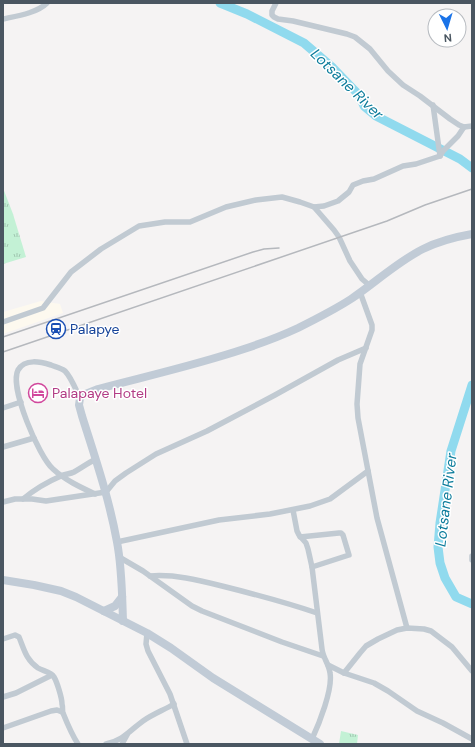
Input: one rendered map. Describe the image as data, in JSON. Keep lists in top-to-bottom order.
{
  "water": ["Lotsane River"],
  "places": {
    "station": ["Palapye"],
    "hotel": ["Palapaye Hotel"]
  },
  "north": "bottom"
}
